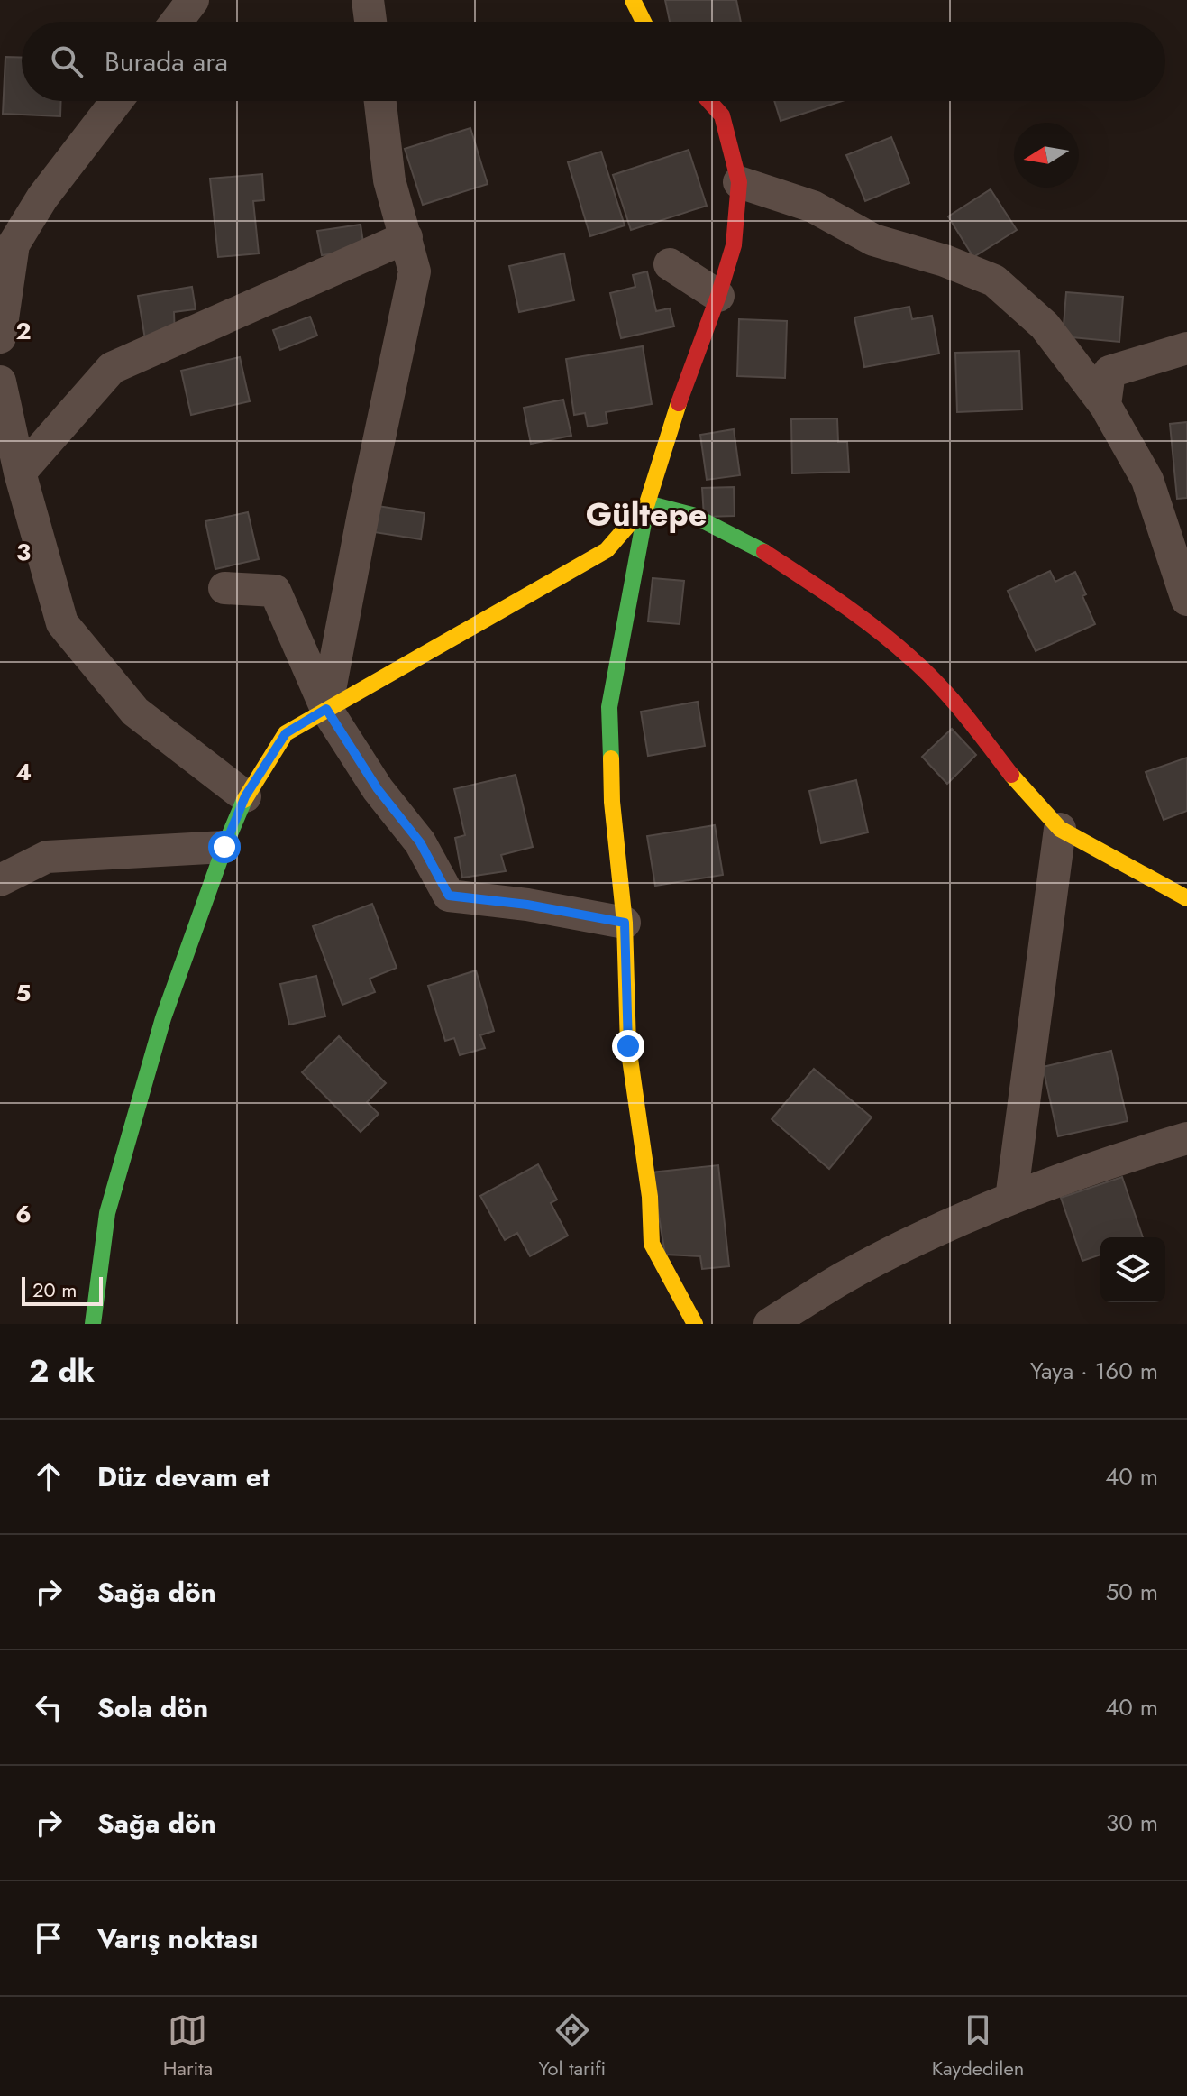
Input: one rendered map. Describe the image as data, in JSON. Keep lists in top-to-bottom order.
{
  "districts": ["Gültepe"],
  "scale_bar": "20 m",
  "north": "left",
  "page": {
    "search": "Burada ara",
    "scale": "20 m",
    "heading": ["2 dk", "Yaya · 160 m"],
    "list": [
      ["Düz devam et", "40 m"],
      ["Sağa dön", "50 m"],
      ["Sola dön", "40 m"],
      ["Sağa dön", "30 m"],
      "Varış noktası"
    ],
    "nav": ["Harita", "Yol tarifi", "Kaydedilen"]
  },
  "grid": {
    "rows": [
      "2",
      "3",
      "4",
      "5",
      "6"
    ]
  }
}
